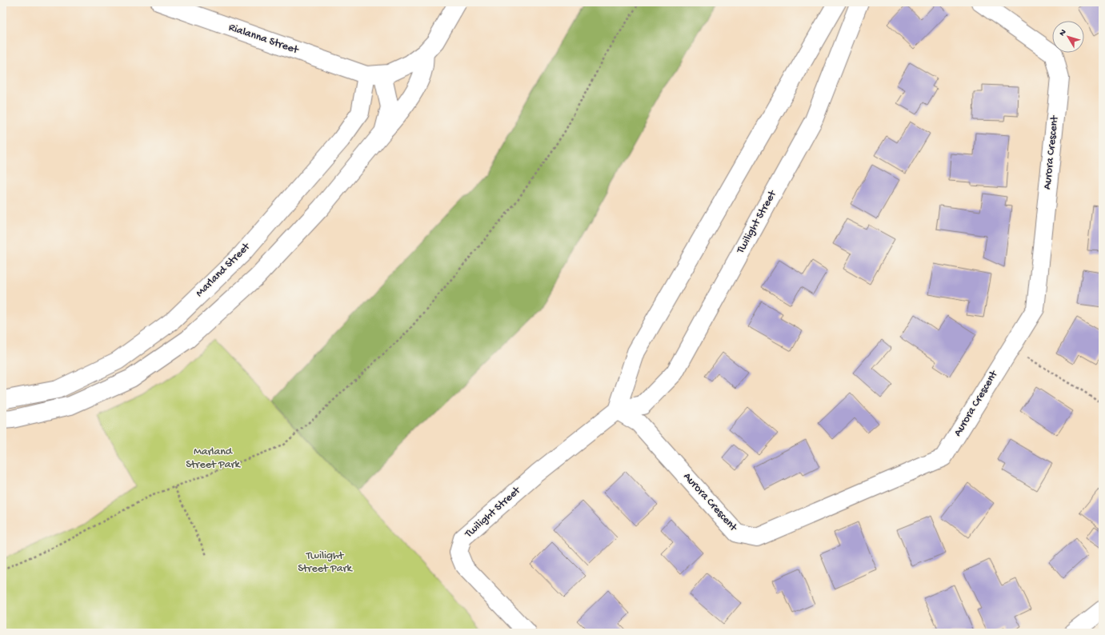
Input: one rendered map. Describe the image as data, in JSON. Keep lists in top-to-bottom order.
{
  "streets": {
    "street": [
      "Rialanna Street",
      "Aurora Crescent",
      "Twilight Street",
      "Marland Street"
    ]
  },
  "crossings": [
    ["Rialanna Street", "Marland Street"],
    ["Aurora Crescent", "Twilight Street"]
  ],
  "parks": ["Marland Street Park", "Twilight Street Park"],
  "north": "top left"
}
